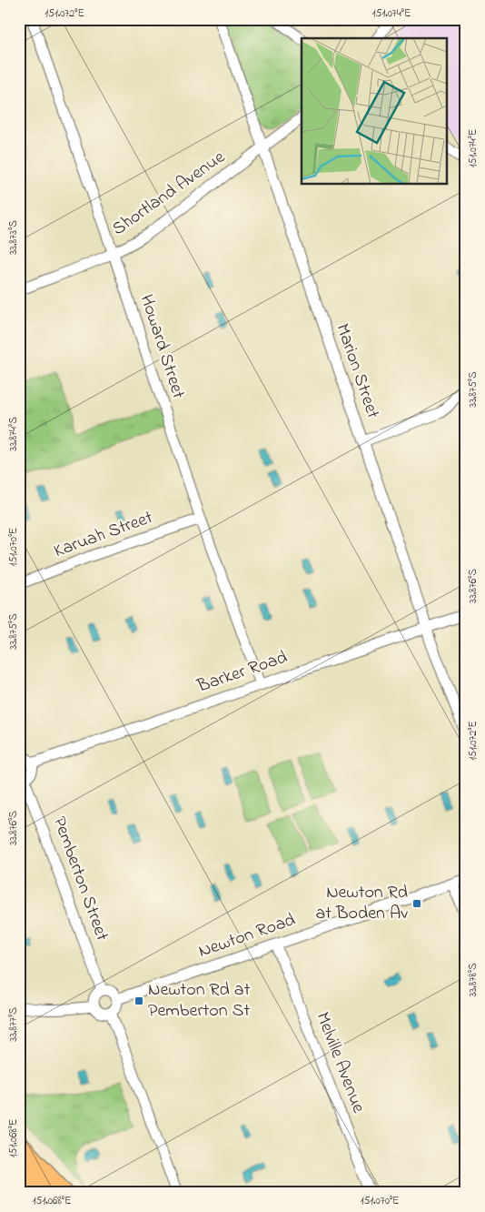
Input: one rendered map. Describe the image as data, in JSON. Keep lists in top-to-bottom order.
{
  "streets": {
    "street": [
      "Shortland Avenue",
      "Howard Street",
      "Marion Street",
      "Karuah Street",
      "Barker Road",
      "Pemberton Street",
      "Newton Road",
      "Melville Avenue"
    ]
  },
  "crossings": [
    ["Shortland Avenue", "Howard Street"],
    ["Shortland Avenue", "Marion Street"],
    ["Howard Street", "Karuah Street"],
    ["Howard Street", "Barker Road"],
    ["Marion Street", "Barker Road"],
    ["Pemberton Street", "Newton Road"],
    ["Newton Road", "Melville Avenue"]
  ],
  "places": {
    "transit": ["Newton Rd at Boden Av", "Newton Rd at Pemberton St"]
  },
  "coordinates": [
    "151.072°E",
    "151.074°E",
    "33.873°S",
    "33.875°S",
    "33.874°S",
    "151.070°E",
    "33.876°S",
    "33.878°S",
    "33.877°S",
    "151.068°E"
  ]
}
